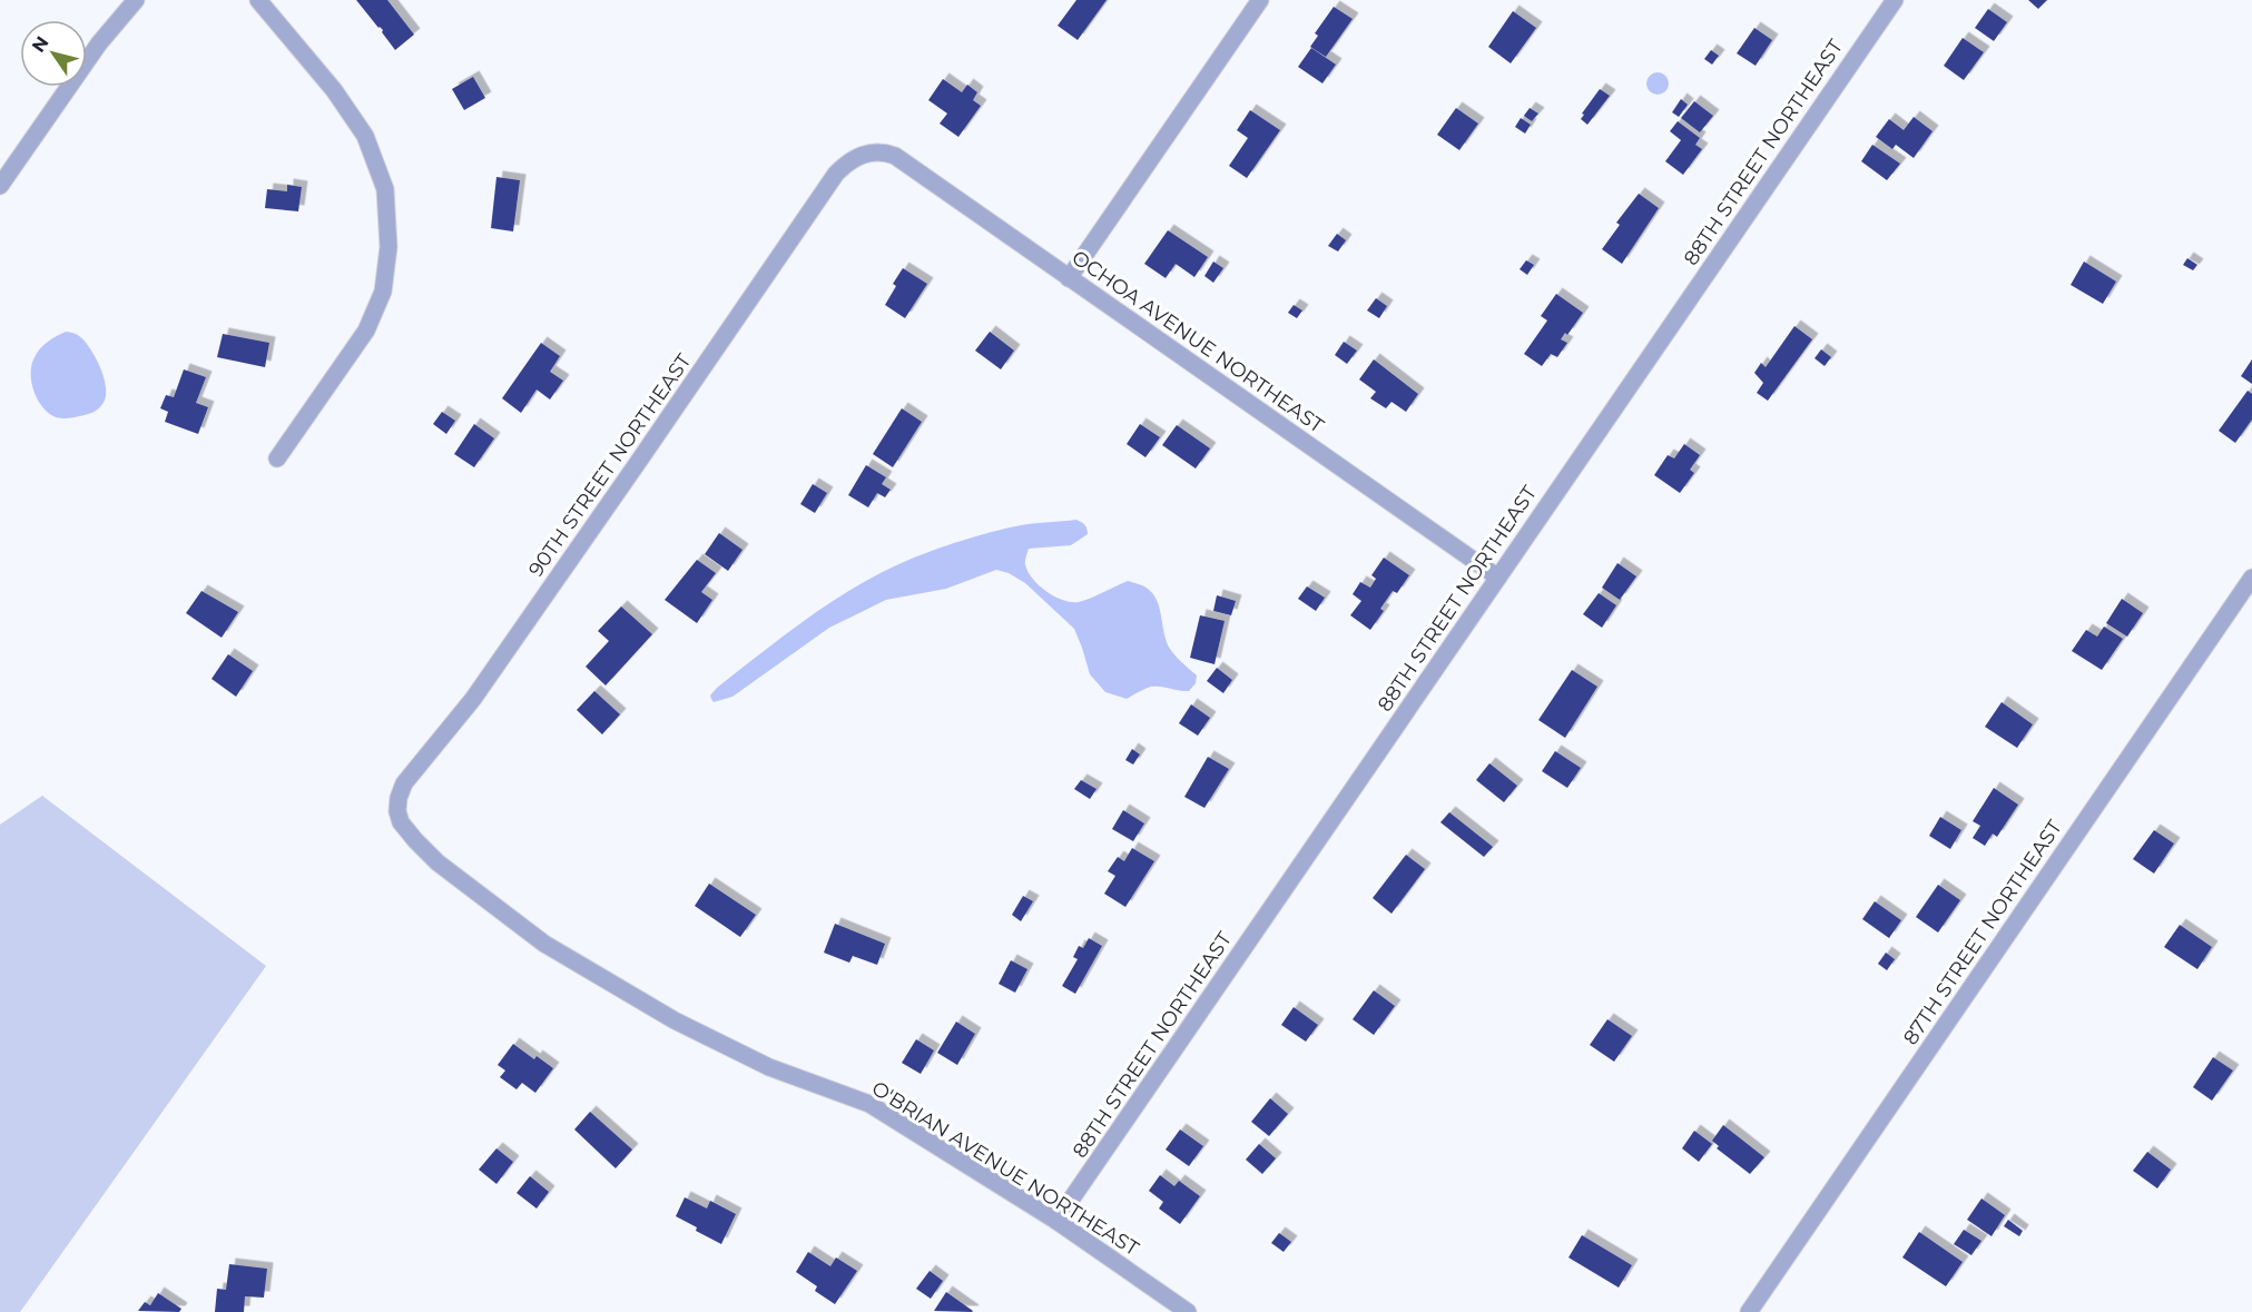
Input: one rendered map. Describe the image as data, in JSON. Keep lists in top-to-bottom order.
{
  "streets": {
    "street": [
      "88TH STREET NORTHEAST",
      "OCHOA AVENUE NORTHEAST",
      "90TH STREET NORTHEAST",
      "87TH STREET NORTHEAST",
      "O'BRIAN AVENUE NORTHEAST"
    ]
  },
  "crossings": [
    ["88TH STREET NORTHEAST", "OCHOA AVENUE NORTHEAST"],
    ["88TH STREET NORTHEAST", "O'BRIAN AVENUE NORTHEAST"],
    ["OCHOA AVENUE NORTHEAST", "90TH STREET NORTHEAST"],
    ["90TH STREET NORTHEAST", "O'BRIAN AVENUE NORTHEAST"]
  ],
  "north": "top left"
}
